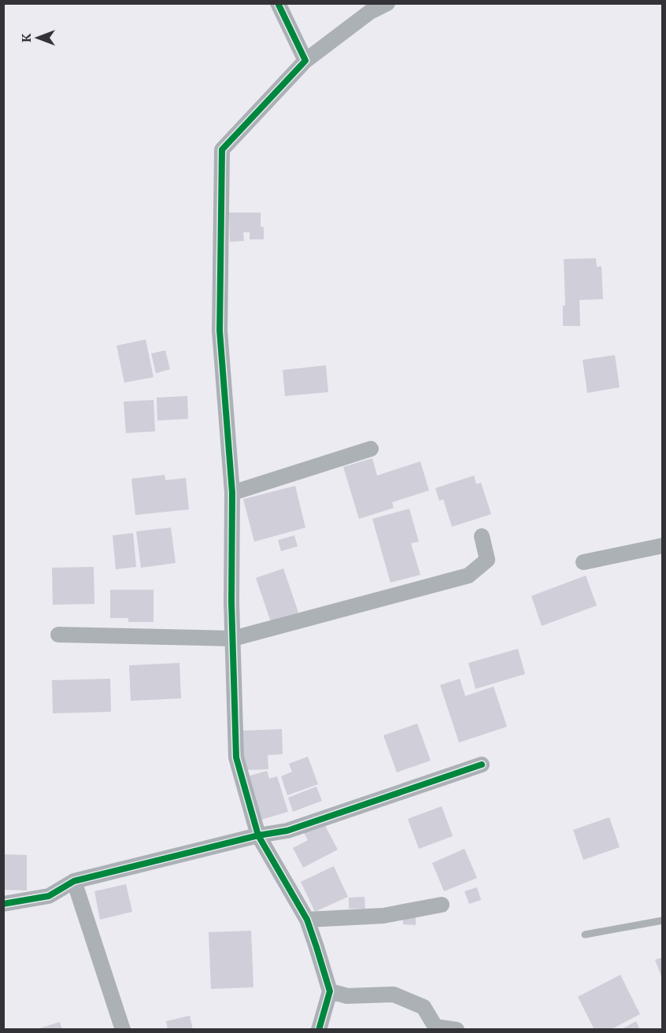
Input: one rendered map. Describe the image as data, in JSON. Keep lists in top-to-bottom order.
{
  "north": "left"
}
